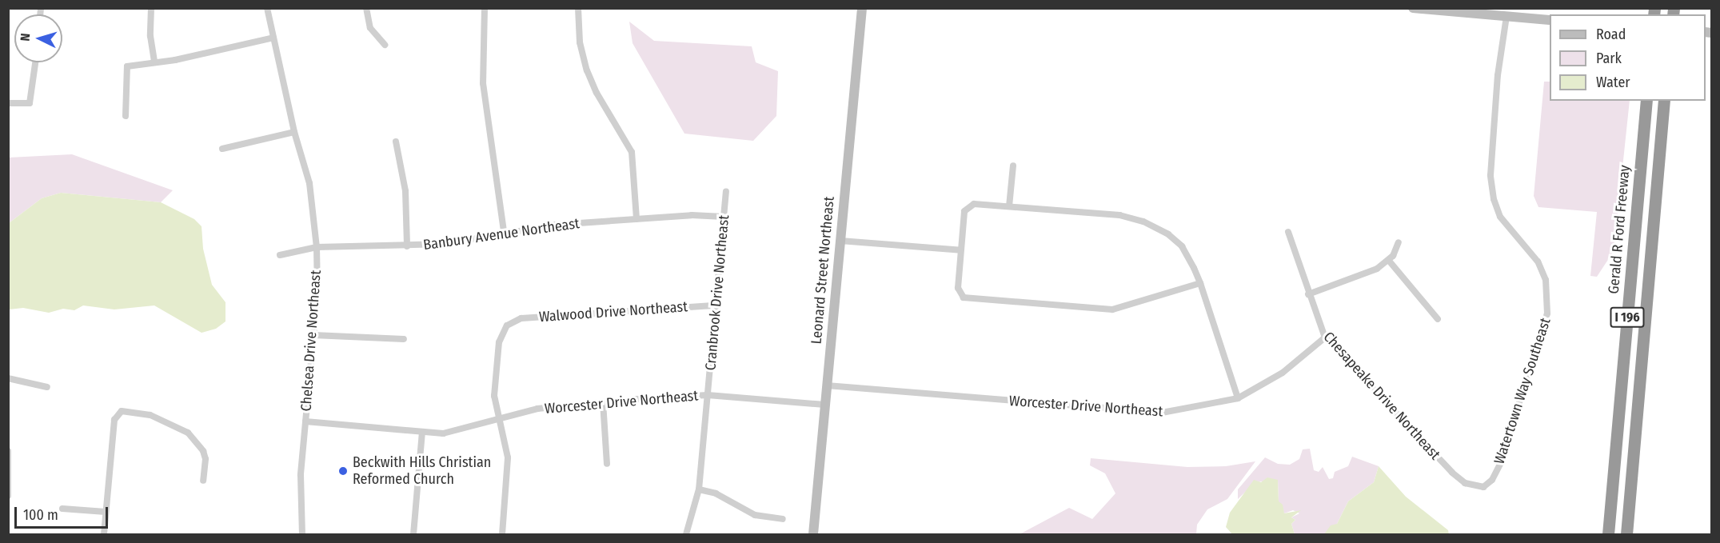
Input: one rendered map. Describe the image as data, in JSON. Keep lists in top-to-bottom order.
{
  "streets": {
    "highway": ["Gerald R Ford Freeway", "I 196"],
    "main road": ["Leonard Street Northeast"],
    "street": [
      "Banbury Avenue Northeast",
      "Cranbrook Drive Northeast",
      "Walwood Drive Northeast",
      "Chelsea Drive Northeast",
      "Watertown Way Southeast",
      "Chesapeake Drive Northeast",
      "Worcester Drive Northeast"
    ]
  },
  "crossings": [
    ["Banbury Avenue Northeast", "Cranbrook Drive Northeast"],
    ["Banbury Avenue Northeast", "Chelsea Drive Northeast"],
    ["Leonard Street Northeast", "Worcester Drive Northeast"],
    ["Cranbrook Drive Northeast", "Walwood Drive Northeast"],
    ["Cranbrook Drive Northeast", "Worcester Drive Northeast"],
    ["Walwood Drive Northeast", "Worcester Drive Northeast"],
    ["Chelsea Drive Northeast", "Worcester Drive Northeast"],
    ["Watertown Way Southeast", "Chesapeake Drive Northeast"],
    ["Chesapeake Drive Northeast", "Worcester Drive Northeast"]
  ],
  "places": ["Beckwith Hills Christian Reformed Church"],
  "legend": ["Road", "Park", "Water"],
  "scale_bar": "100 m",
  "north": "left"
}
